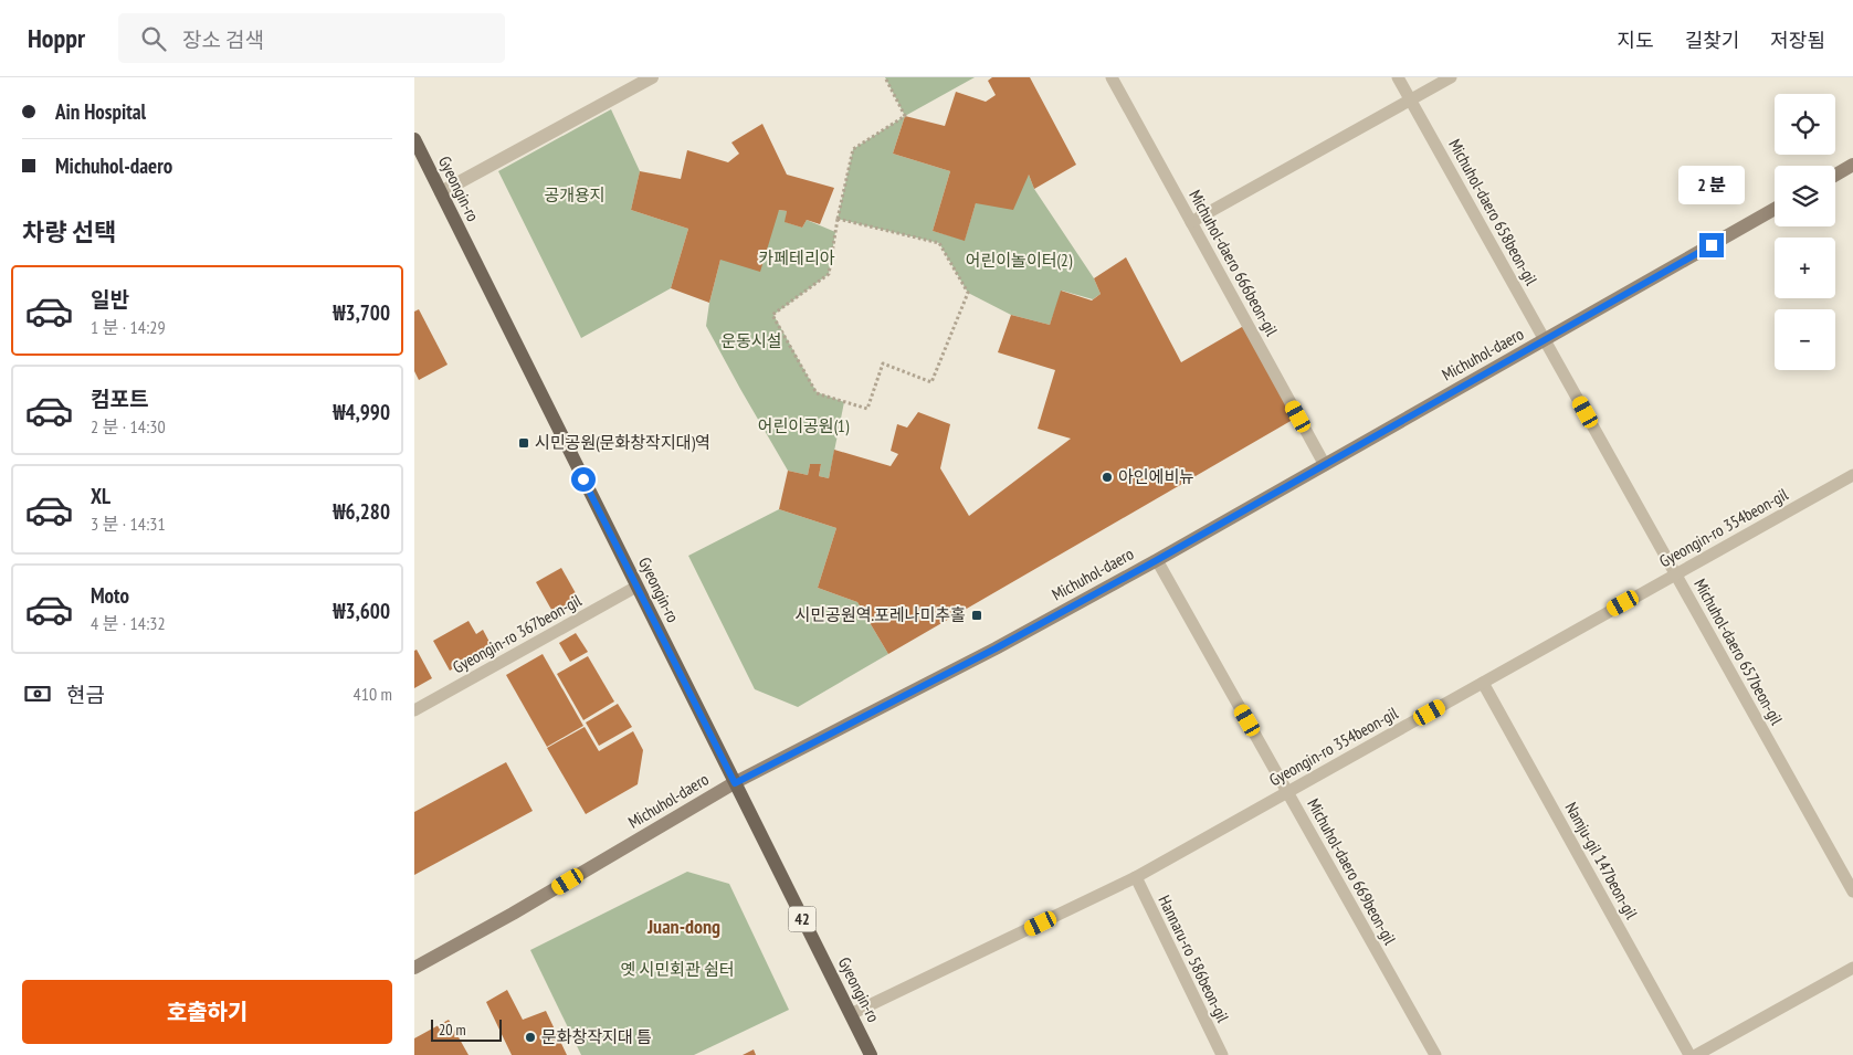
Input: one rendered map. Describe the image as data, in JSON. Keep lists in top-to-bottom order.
{
  "streets": {
    "main road": ["Gyeongin-ro", "Michuhol-daero", "42"],
    "lane": [
      "Michuhol-daero 658beon-gil",
      "Michuhol-daero 666beon-gil",
      "Gyeongin-ro 354beon-gil",
      "Gyeongin-ro 367beon-gil",
      "Michuhol-daero 657beon-gil",
      "Namju-gil 147beon-gil",
      "Michuhol-daero 669beon-gil",
      "Hannaru-ro 586beon-gil"
    ]
  },
  "crossings": [
    ["Gyeongin-ro", "Michuhol-daero"],
    ["Gyeongin-ro", "Gyeongin-ro 354beon-gil"],
    ["Gyeongin-ro", "Gyeongin-ro 367beon-gil"],
    ["Michuhol-daero 658beon-gil", "Michuhol-daero"],
    ["Michuhol-daero 658beon-gil", "Michuhol-daero 657beon-gil"],
    ["Michuhol-daero 666beon-gil", "Michuhol-daero"],
    ["Michuhol-daero", "Michuhol-daero 657beon-gil"],
    ["Michuhol-daero", "Michuhol-daero 669beon-gil"],
    ["Gyeongin-ro 354beon-gil", "Michuhol-daero 657beon-gil"],
    ["Gyeongin-ro 354beon-gil", "Namju-gil 147beon-gil"],
    ["Gyeongin-ro 354beon-gil", "Michuhol-daero 669beon-gil"],
    ["Gyeongin-ro 354beon-gil", "Hannaru-ro 586beon-gil"]
  ],
  "districts": ["Juan-dong"],
  "parks": [
    "공개용지",
    "카페테리아",
    "어린이놀이터(2)",
    "운동시설",
    "어린이공원(1)",
    "옛 시민회관 쉼터"
  ],
  "places": {
    "transit": ["시민공원(문화창작지대)역", "시민공원역.포레나미추홀"],
    "other": ["아인에비뉴", "문화창작지대 틈"]
  },
  "scale_bar": "20 m",
  "page": {
    "header": "Hoppr",
    "search": "장소 검색",
    "nav": ["지도", "길찾기", "저장됨"],
    "banner": ["Ain Hospital", "Michuhol-daero"],
    "map_buttons": ["+", "−"],
    "bubble": "2 분",
    "heading": "차량 선택",
    "list": [
      {
        "name": "일반",
        "note": "1 분 · 14:29",
        "value": "₩3,700"
      },
      {
        "name": "컴포트",
        "note": "2 분 · 14:30",
        "value": "₩4,990"
      },
      {
        "name": "XL",
        "note": "3 분 · 14:31",
        "value": "₩6,280"
      },
      {
        "name": "Moto",
        "note": "4 분 · 14:32",
        "value": "₩3,600"
      }
    ],
    "pay": ["현금", "410 m"],
    "buttons": "호출하기",
    "scale": "20 m"
  }
}
